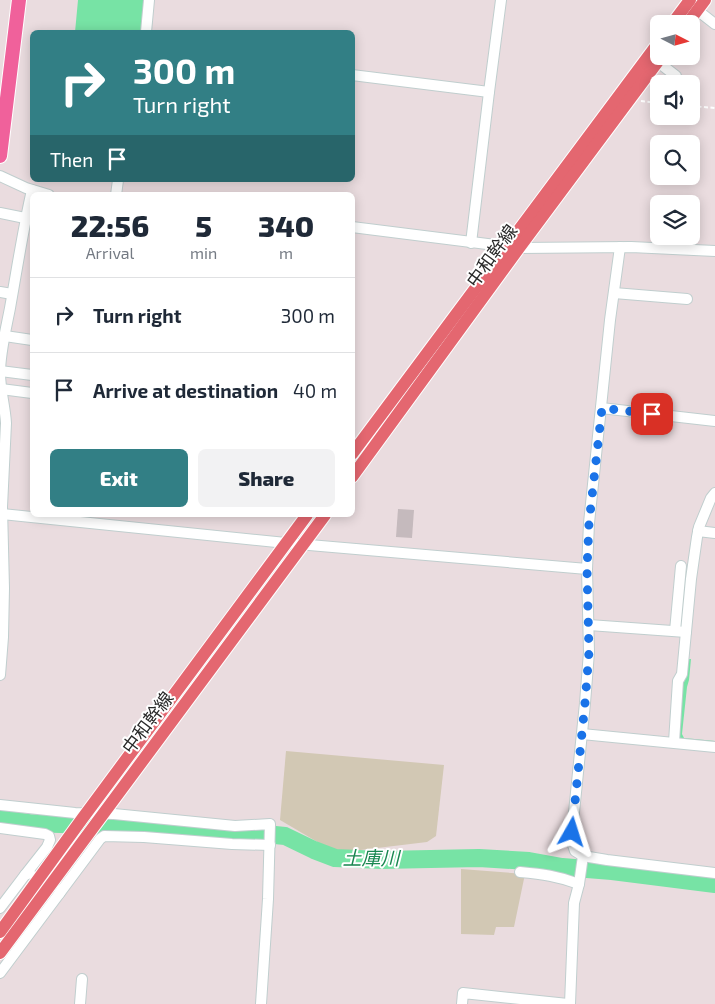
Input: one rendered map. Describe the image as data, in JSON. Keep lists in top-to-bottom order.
{
  "streets": {
    "main road": ["中和幹線"]
  },
  "water": ["土庫川"],
  "north": "right",
  "page": {
    "turn": ["300 m", "Turn right"],
    "then": "Then",
    "eta": [
      "22:56",
      "Arrival",
      "5",
      "min",
      "340",
      "m"
    ],
    "list": [
      {
        "name": "Turn right",
        "value": "300 m"
      },
      {
        "name": "Arrive at destination",
        "value": "40 m"
      }
    ],
    "buttons": ["Exit", "Share"]
  }
}
